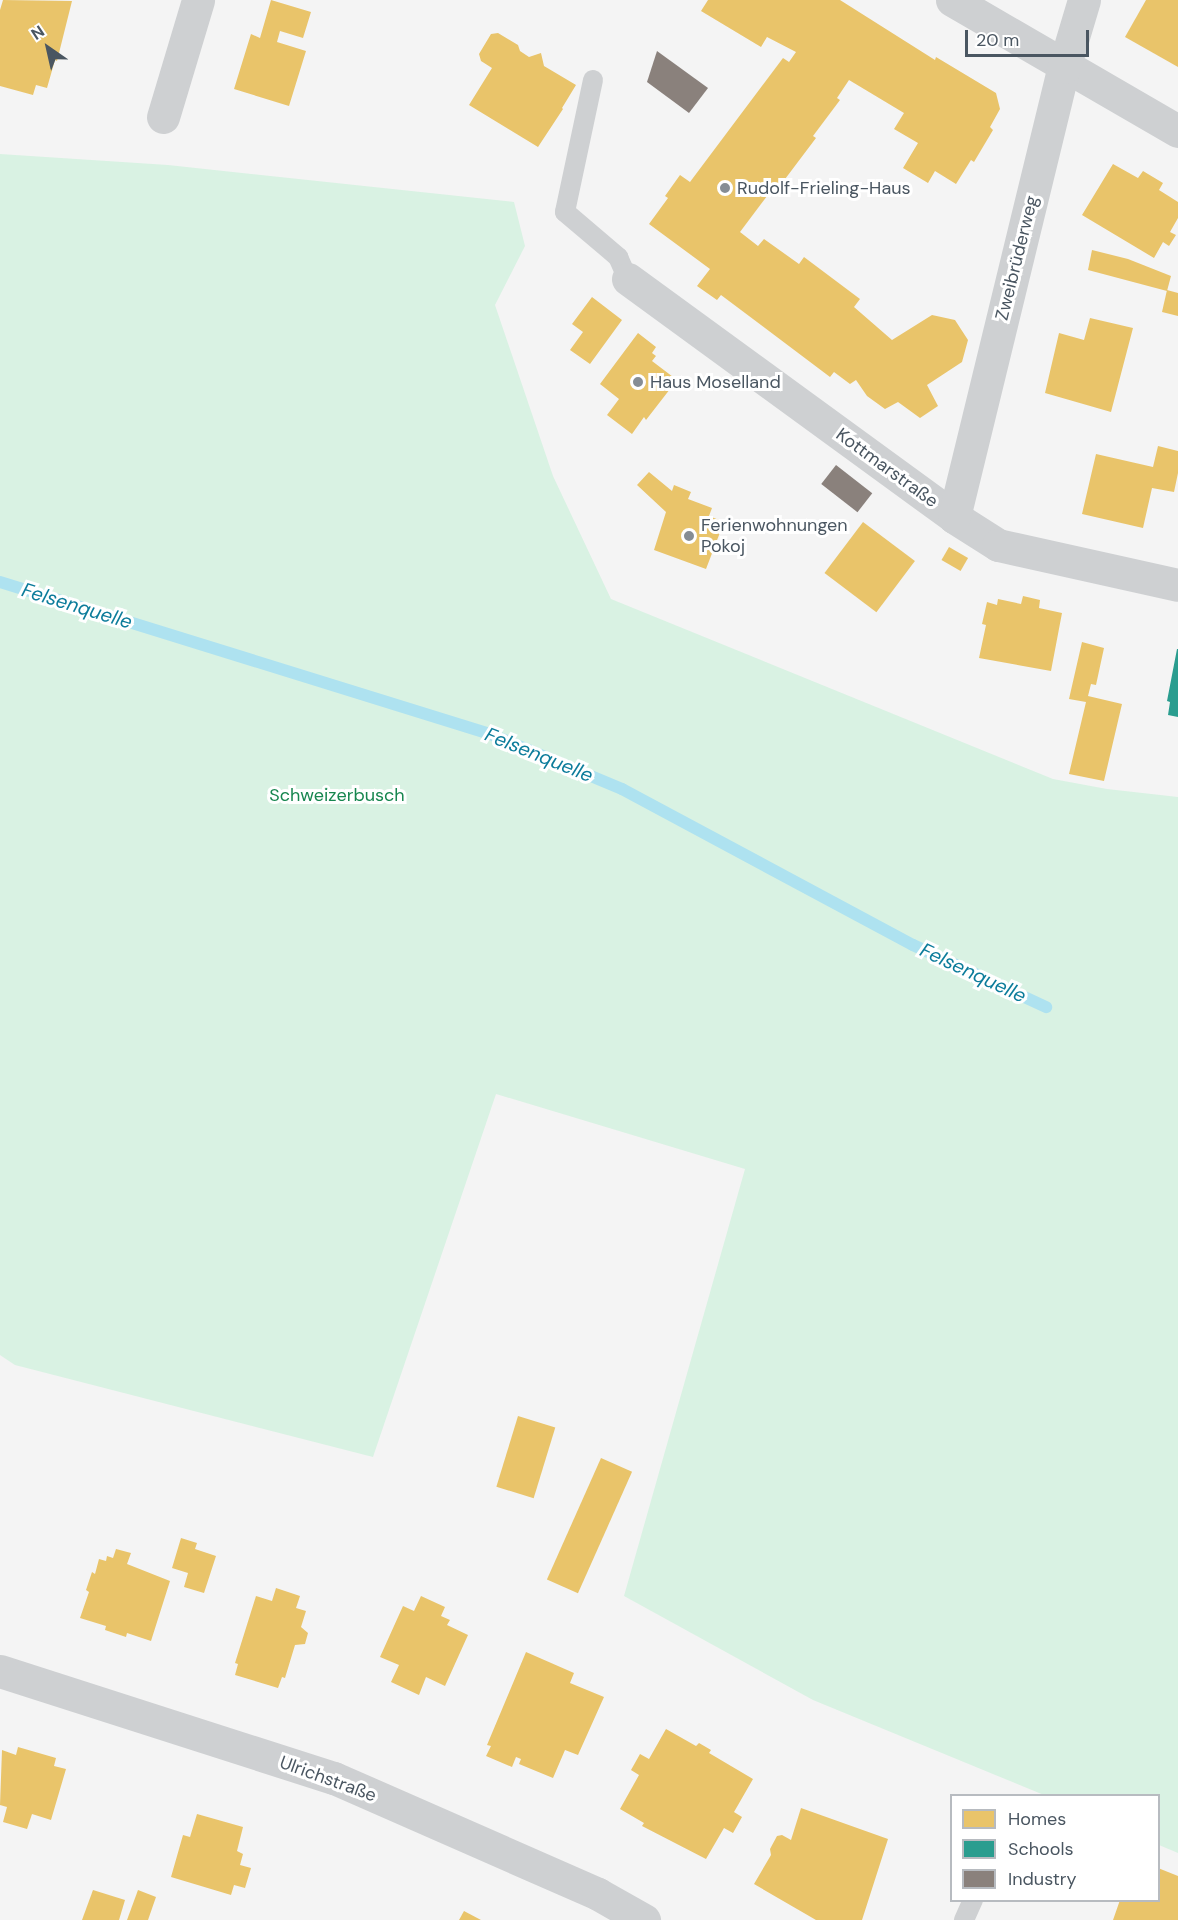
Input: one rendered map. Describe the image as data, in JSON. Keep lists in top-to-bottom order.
{
  "streets": {
    "street": ["Zweibrüderweg", "Kottmarstraße", "Ulrichstraße"]
  },
  "crossings": [
    ["Zweibrüderweg", "Kottmarstraße"]
  ],
  "water": ["Felsenquelle"],
  "parks": ["Schweizerbusch"],
  "places": ["Rudolf-Frieling-Haus", "Haus Moselland", "Ferienwohnungen Pokoj"],
  "legend": ["Homes", "Schools", "Industry"],
  "scale_bar": "20 m",
  "north": "top left"
}
